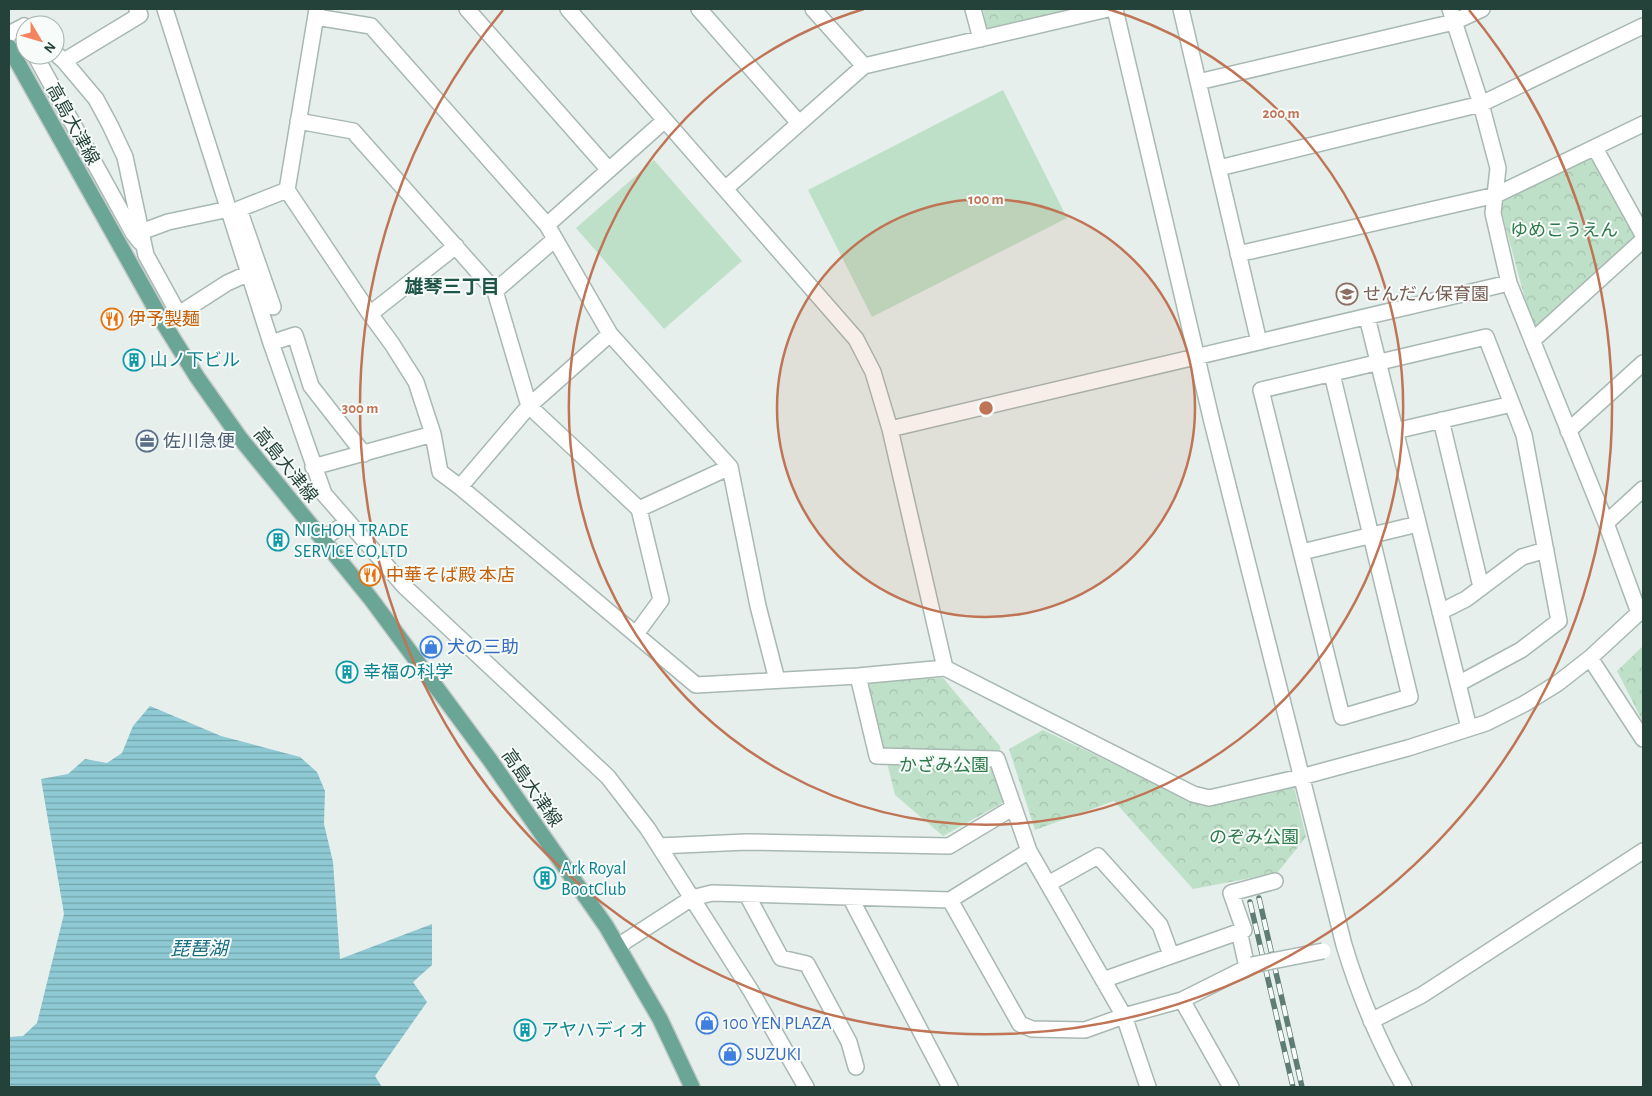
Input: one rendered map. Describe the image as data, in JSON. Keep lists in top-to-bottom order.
{
  "streets": {
    "main road": ["高島大津線"]
  },
  "districts": ["雄琴三丁目"],
  "water": ["琵琶湖"],
  "parks": ["ゆめこうえん", "かざみ公園", "のぞみ公園"],
  "places": {
    "school or university": ["せんだん保育園"],
    "restaurant": ["伊予製麺", "中華そば殿 本店"],
    "building": [
      "山ノ下ビル",
      "NICHOH TRADE SERVICE CO,LTD",
      "幸福の科学",
      "Ark Royal BootClub",
      "アヤハディオ"
    ],
    "office": ["佐川急便"],
    "shop": ["犬の三助", "100 YEN PLAZA", "SUZUKI"]
  },
  "north": "bottom right",
  "rings": ["200 m", "100 m", "300 m"]
}
